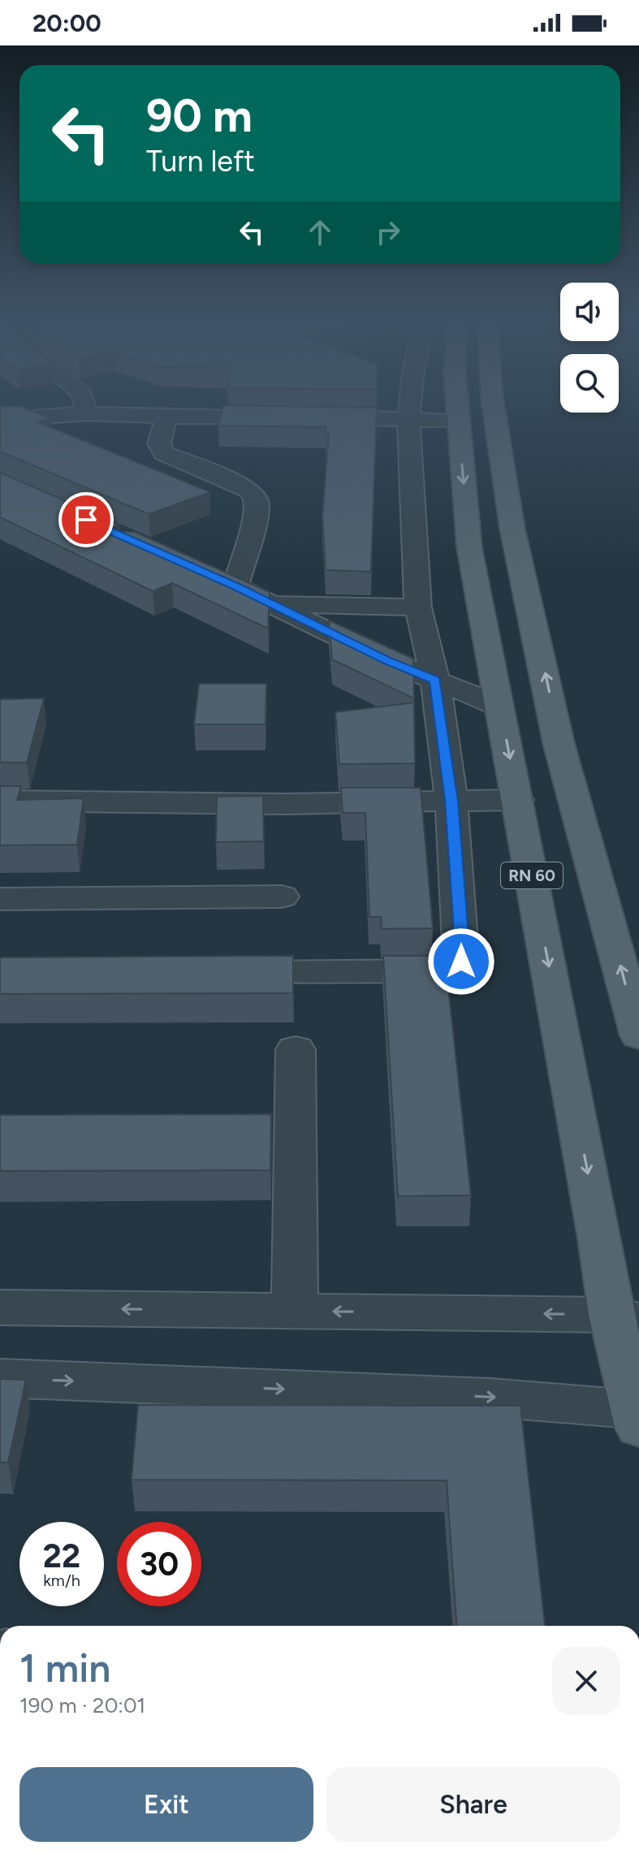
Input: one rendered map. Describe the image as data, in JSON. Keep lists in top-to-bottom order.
{
  "streets": {
    "main road": ["RN 60"]
  },
  "page": {
    "status": "20:00",
    "turn": ["90 m", "Turn left"],
    "speed": "22 km/h",
    "limit": "30",
    "heading": ["1 min", "190 m · 20:01"],
    "buttons": ["Exit", "Share"]
  }
}
